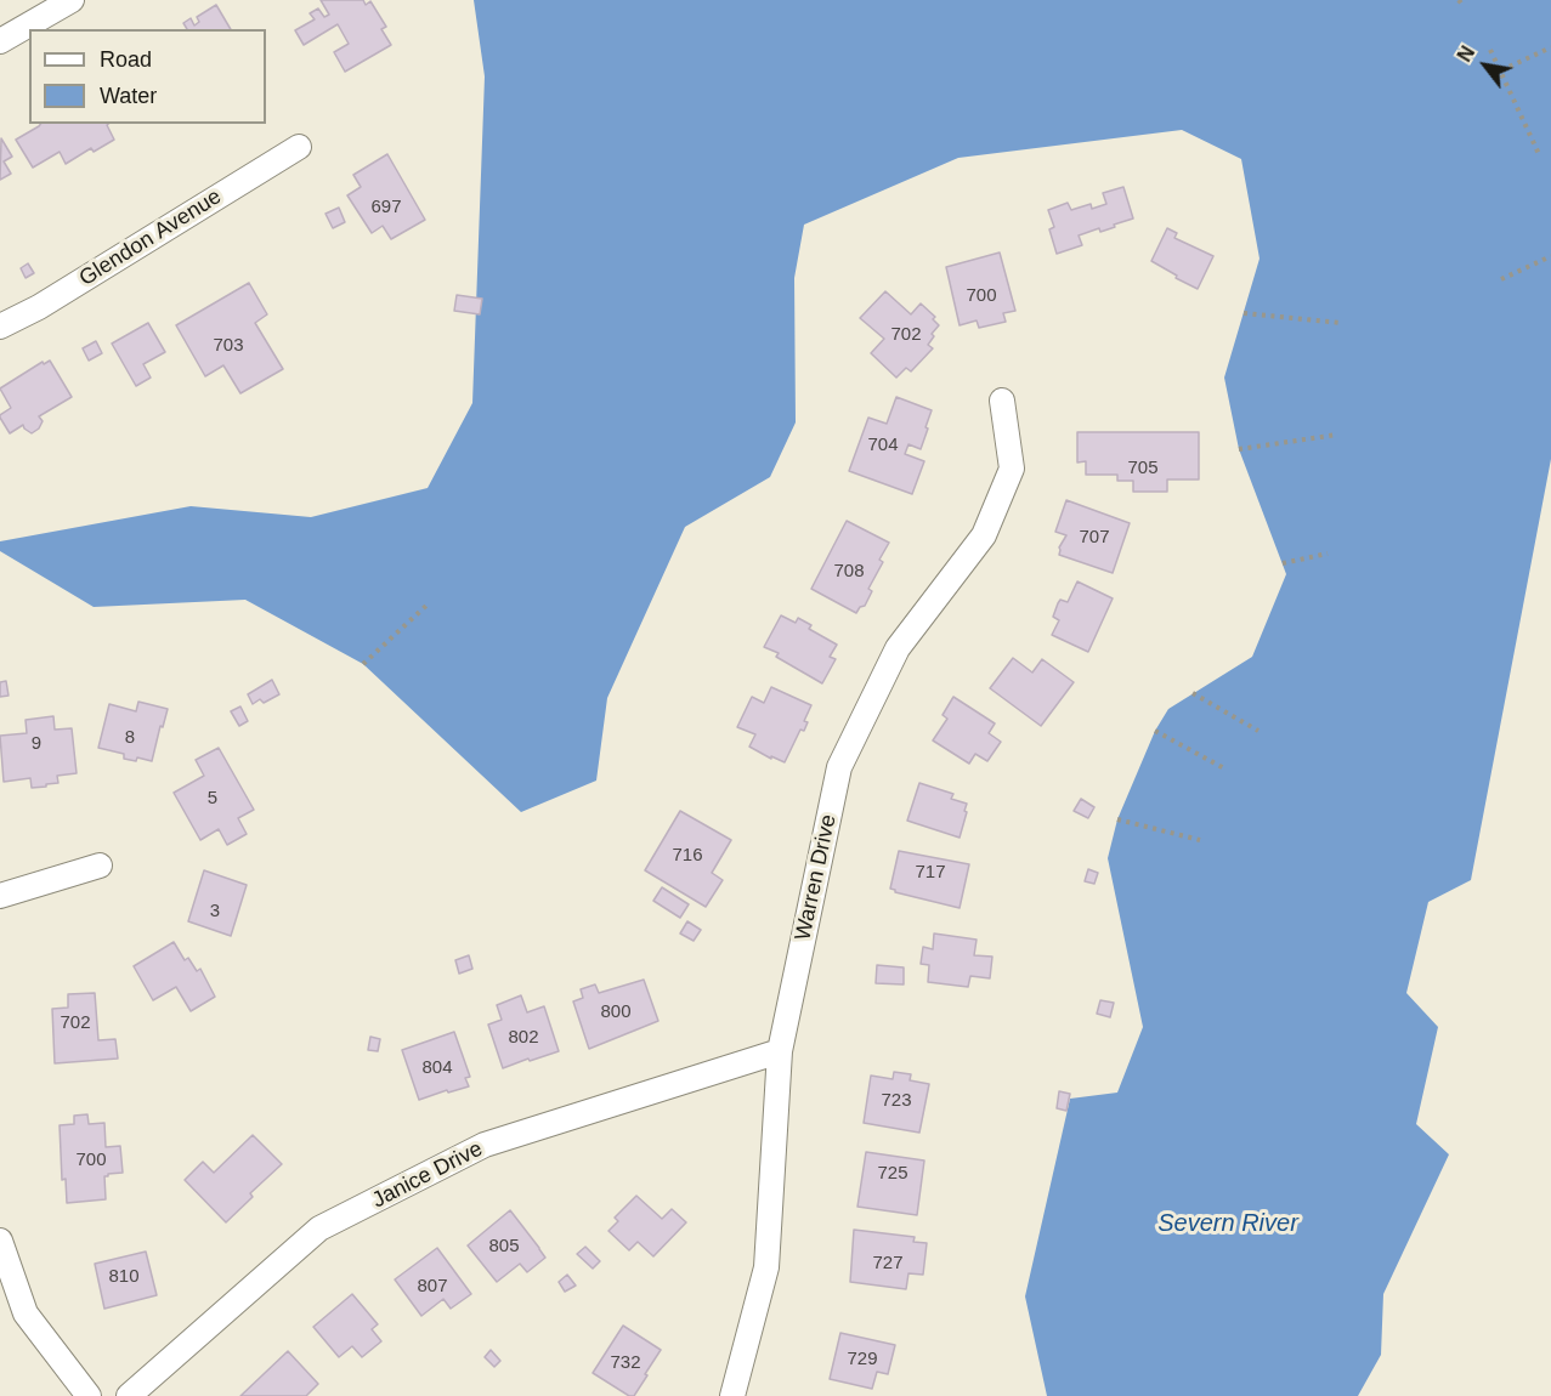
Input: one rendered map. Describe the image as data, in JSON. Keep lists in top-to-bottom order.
{
  "streets": {
    "street": ["Glendon Avenue", "Warren Drive", "Janice Drive"]
  },
  "crossings": [
    ["Warren Drive", "Janice Drive"]
  ],
  "water": ["Severn River"],
  "house_numbers": [
    "697",
    "700",
    "702",
    "703",
    "704",
    "705",
    "707",
    "708",
    "8",
    "9",
    "5",
    "716",
    "717",
    "3",
    "800",
    "702",
    "802",
    "804",
    "723",
    "700",
    "725",
    "805",
    "727",
    "810",
    "807",
    "729",
    "732"
  ],
  "legend": ["Road", "Water"],
  "north": "top left"
}
